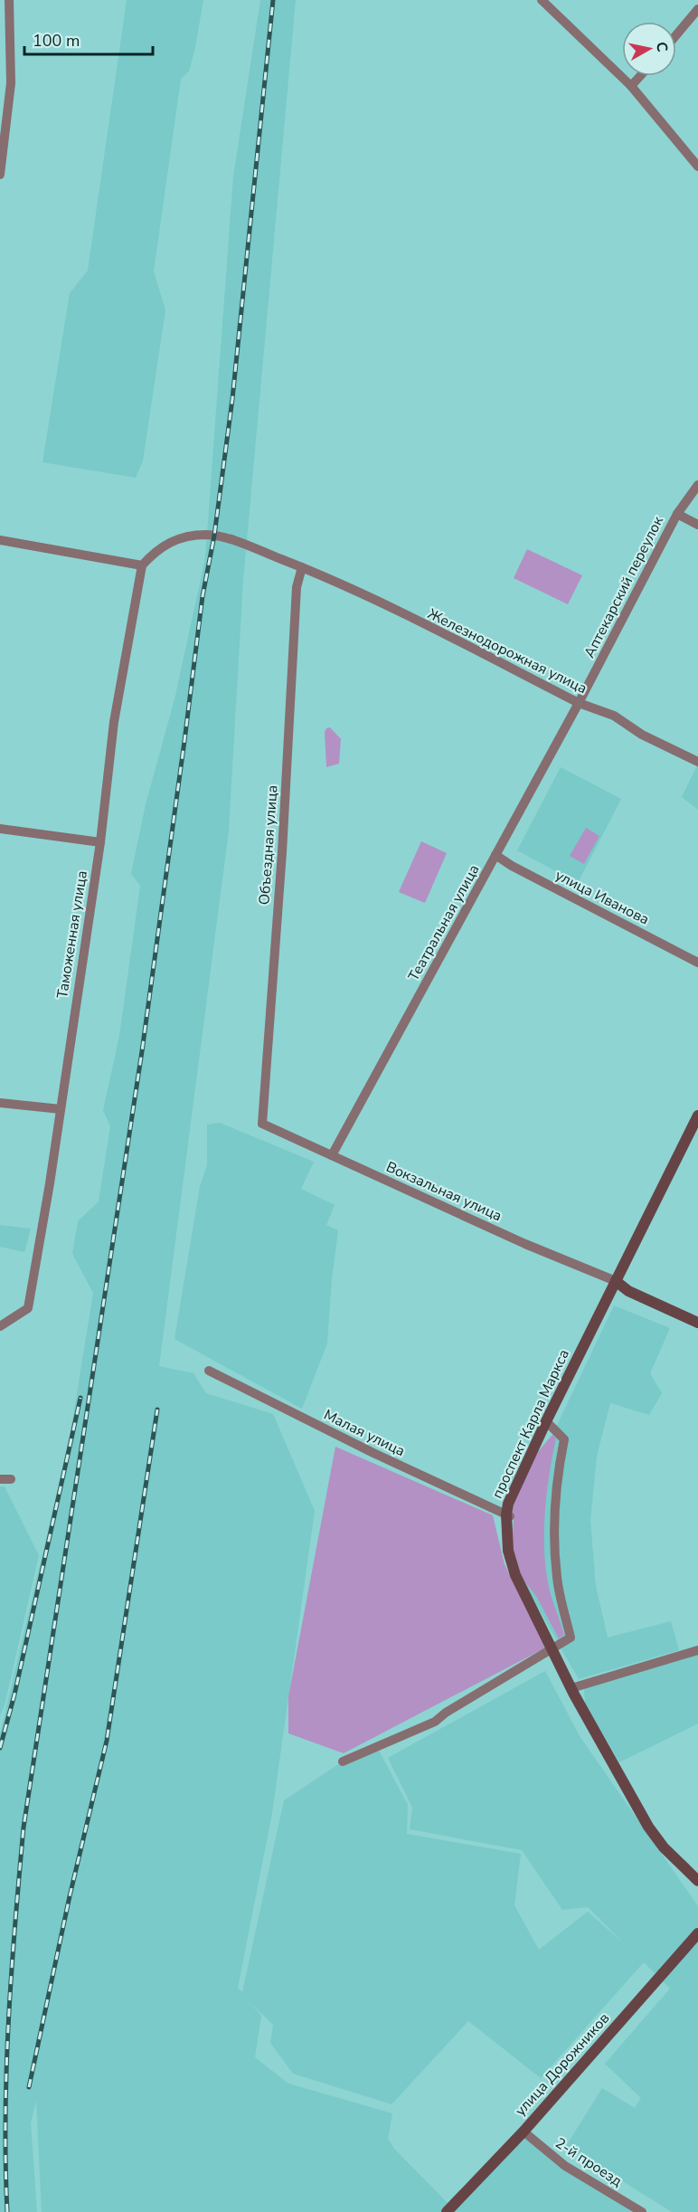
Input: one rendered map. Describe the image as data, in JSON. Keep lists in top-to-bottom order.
{
  "streets": {
    "main road": ["проспект Карла Маркса", "улица Дорожников"],
    "street": [
      "Аптекарский переулок",
      "Железнодорожная улица",
      "Объездная улица",
      "улица Иванова",
      "Театральная улица",
      "Таможенная улица",
      "Вокзальная улица",
      "Малая улица",
      "2-й проезд"
    ]
  },
  "crossings": [
    ["Аптекарский переулок", "Железнодорожная улица"],
    ["Аптекарский переулок", "Театральная улица"],
    ["Железнодорожная улица", "Объездная улица"],
    ["Железнодорожная улица", "Театральная улица"],
    ["Железнодорожная улица", "Таможенная улица"],
    ["Объездная улица", "Вокзальная улица"],
    ["улица Иванова", "Театральная улица"],
    ["Театральная улица", "Вокзальная улица"],
    ["Вокзальная улица", "проспект Карла Маркса"],
    ["проспект Карла Маркса", "Малая улица"],
    ["улица Дорожников", "2-й проезд"]
  ],
  "scale_bar": "100 m",
  "north": "right"
}
